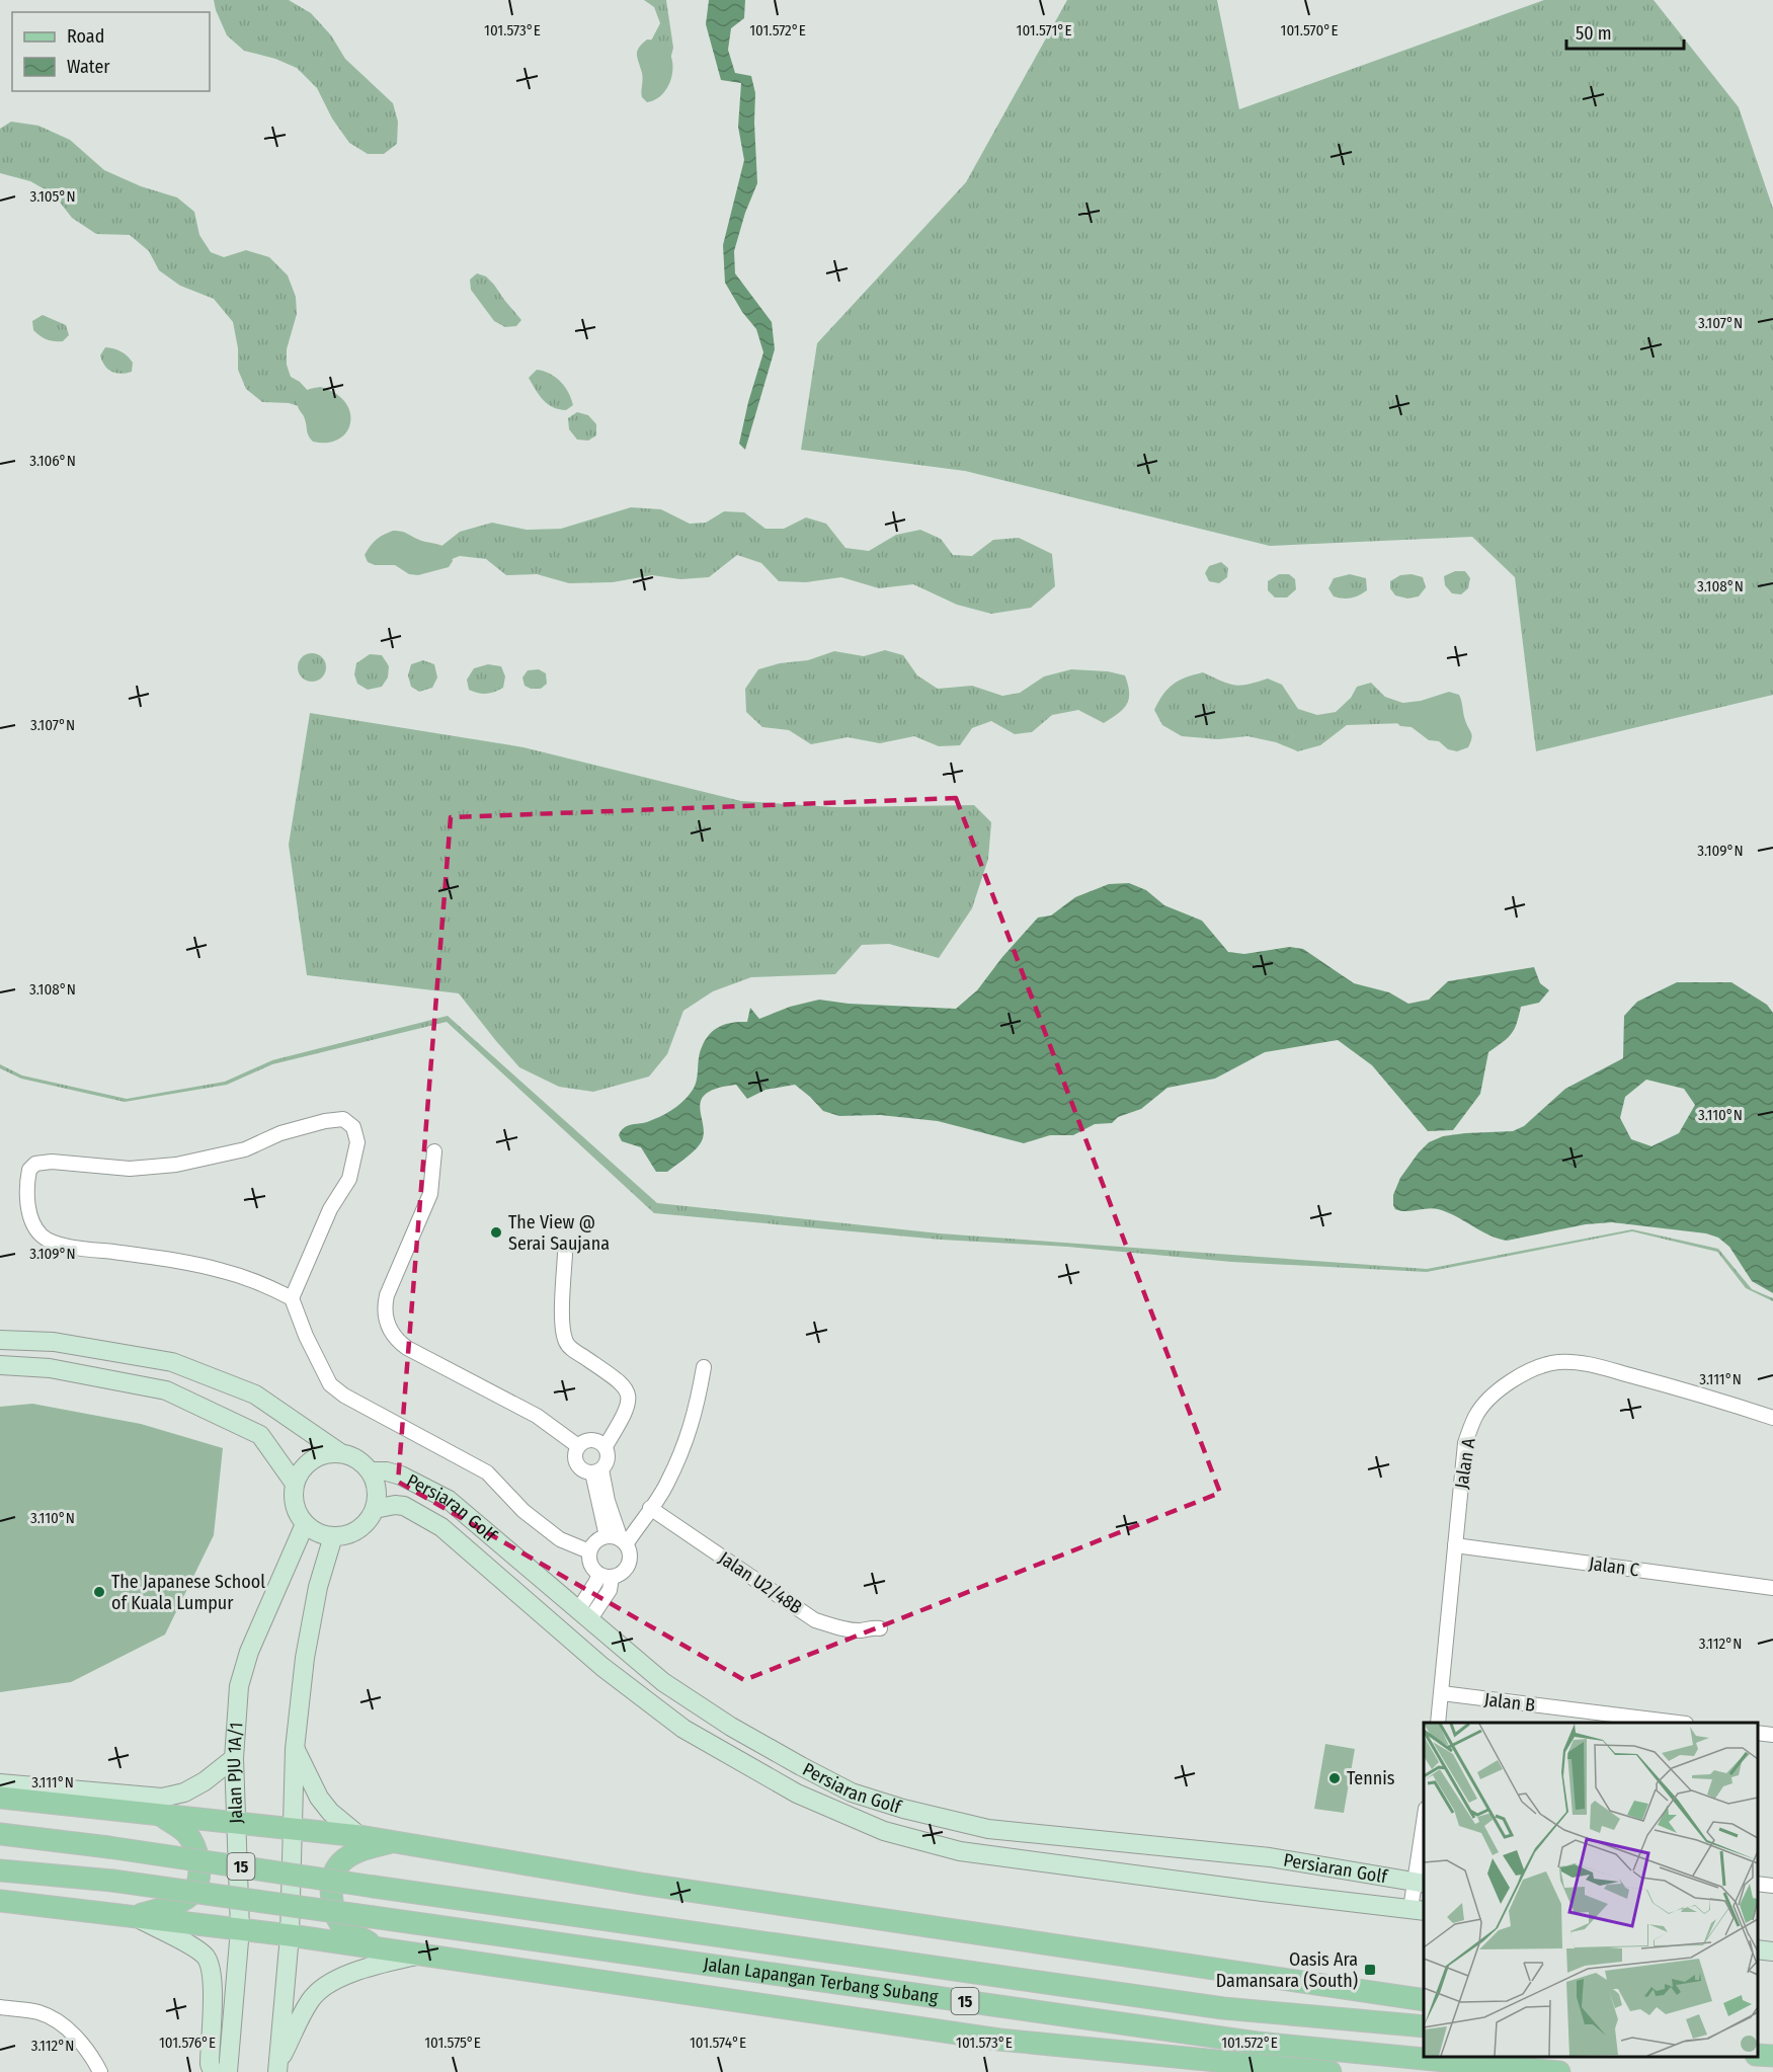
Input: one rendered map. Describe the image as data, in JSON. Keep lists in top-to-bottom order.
{
  "streets": {
    "main road": ["15", "Jalan Lapangan Terbang Subang"],
    "street": [
      "Jalan A",
      "Persiaran Golf",
      "Jalan C",
      "Jalan U2/48B",
      "Jalan B",
      "Jalan PJU 1A/1"
    ]
  },
  "crossings": [
    ["Jalan A", "Jalan C"],
    ["Jalan A", "Jalan B"],
    ["Persiaran Golf", "Jalan PJU 1A/1"]
  ],
  "places": {
    "other": ["The View @ Serai Saujana", "The Japanese School of Kuala Lumpur", "Tennis"],
    "transit": ["Oasis Ara Damansara (South)"]
  },
  "legend": ["Road", "Water"],
  "scale_bar": "50 m",
  "coordinates": [
    "101.573°E",
    "101.572°E",
    "101.571°E",
    "101.570°E",
    "3.105°N",
    "3.107°N",
    "3.106°N",
    "3.108°N",
    "3.109°N",
    "3.110°N",
    "3.111°N",
    "3.112°N",
    "101.576°E",
    "101.575°E",
    "101.574°E"
  ]
}
